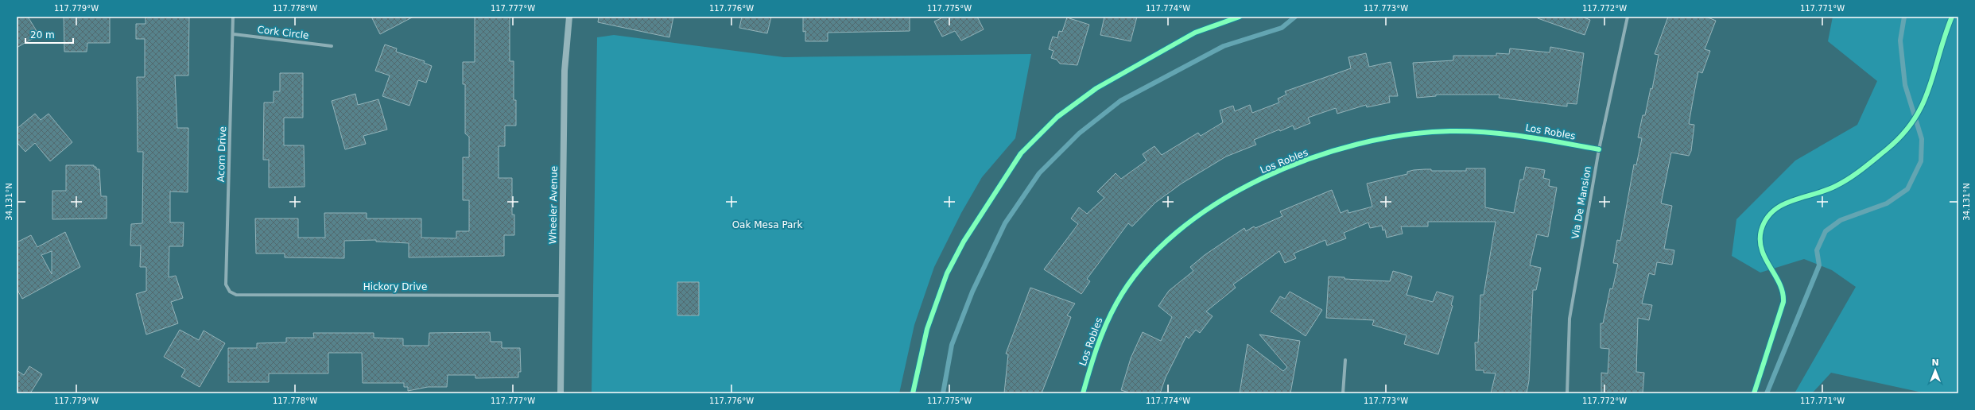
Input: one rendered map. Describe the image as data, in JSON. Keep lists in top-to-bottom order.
{
  "streets": {
    "main road": ["Wheeler Avenue"],
    "street": [
      "Cork Circle",
      "Los Robles",
      "Acorn Drive",
      "Via De Mansion",
      "Hickory Drive"
    ]
  },
  "crossings": [
    ["Cork Circle", "Acorn Drive"],
    ["Los Robles", "Via De Mansion"],
    ["Acorn Drive", "Hickory Drive"],
    ["Wheeler Avenue", "Hickory Drive"]
  ],
  "parks": ["Oak Mesa Park"],
  "scale_bar": "20 m",
  "north": "top",
  "coordinates": [
    "117.779°W",
    "117.778°W",
    "117.777°W",
    "117.776°W",
    "117.775°W",
    "117.774°W",
    "117.773°W",
    "117.772°W",
    "117.771°W",
    "34.131°N"
  ]
}
